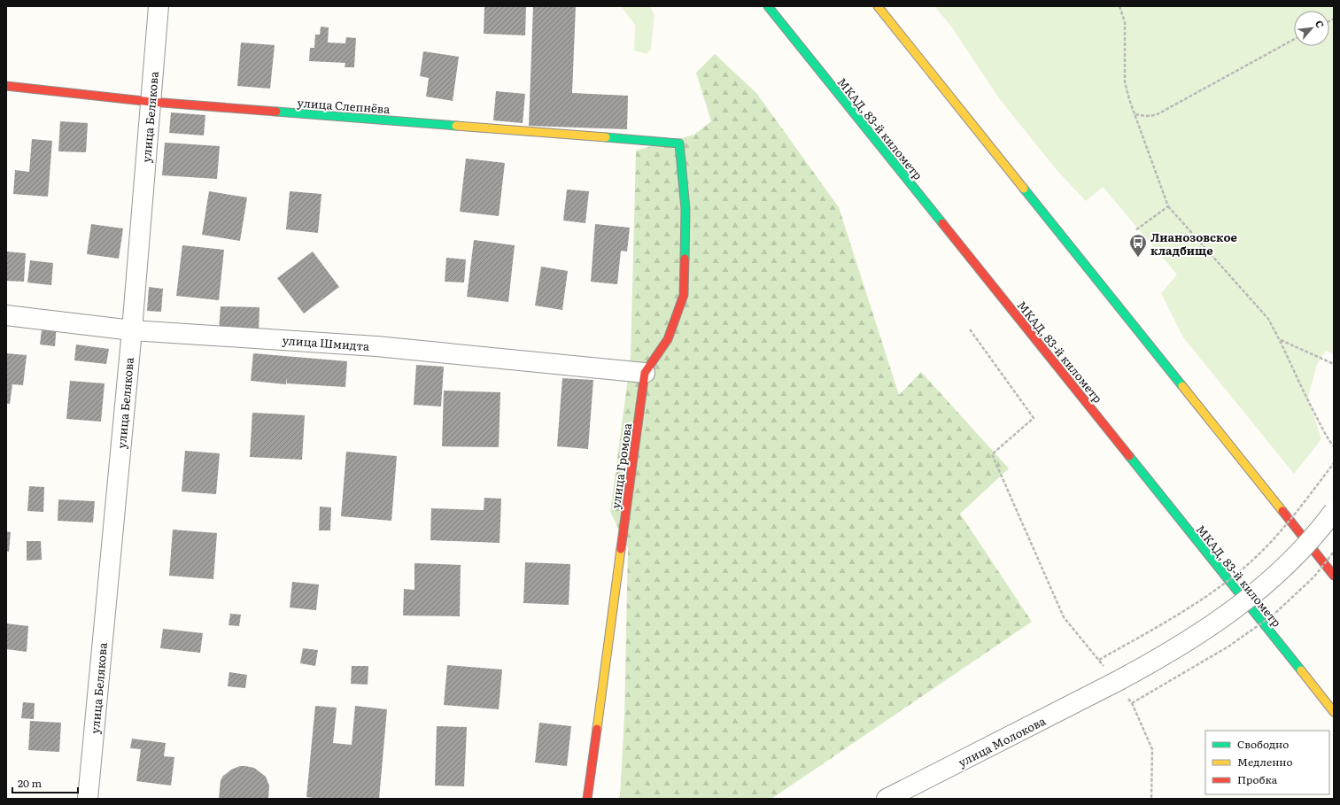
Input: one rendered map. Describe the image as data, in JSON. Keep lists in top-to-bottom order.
{
  "streets": {
    "main road": ["улица Слепнёва", "МКАД, 83-й километр", "улица Громова"],
    "street": ["улица Белякова", "улица Шмидта", "улица Молокова"]
  },
  "crossings": [
    ["улица Слепнёва", "улица Белякова"],
    ["улица Слепнёва", "улица Громова"],
    ["улица Белякова", "улица Шмидта"],
    ["улица Шмидта", "улица Громова"]
  ],
  "places": {
    "bus stop": ["Лианозовское кладбище"]
  },
  "legend": ["Свободно", "Медленно", "Пробка"],
  "scale_bar": "20 m",
  "north": "top right"
}
